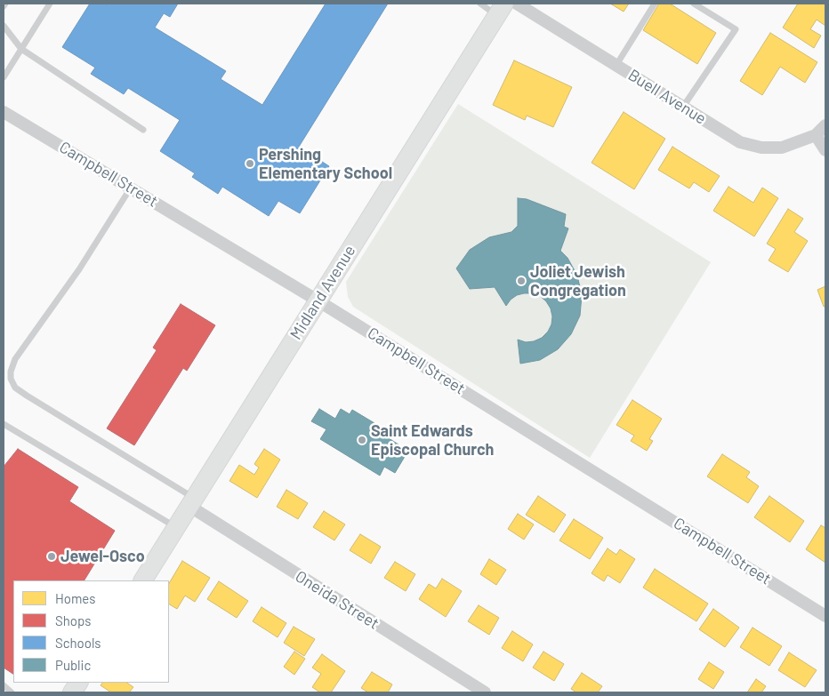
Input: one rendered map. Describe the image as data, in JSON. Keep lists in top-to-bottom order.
{
  "streets": {
    "main road": ["Midland Avenue"],
    "street": ["Buell Avenue", "Campbell Street", "Oneida Street"]
  },
  "crossings": [
    ["Campbell Street", "Midland Avenue"],
    ["Midland Avenue", "Oneida Street"]
  ],
  "places": [
    "Pershing Elementary School",
    "Joliet Jewish Congregation",
    "Saint Edwards Episcopal Church",
    "Jewel-Osco"
  ],
  "legend": [
    "Homes",
    "Shops",
    "Schools",
    "Public"
  ]
}
